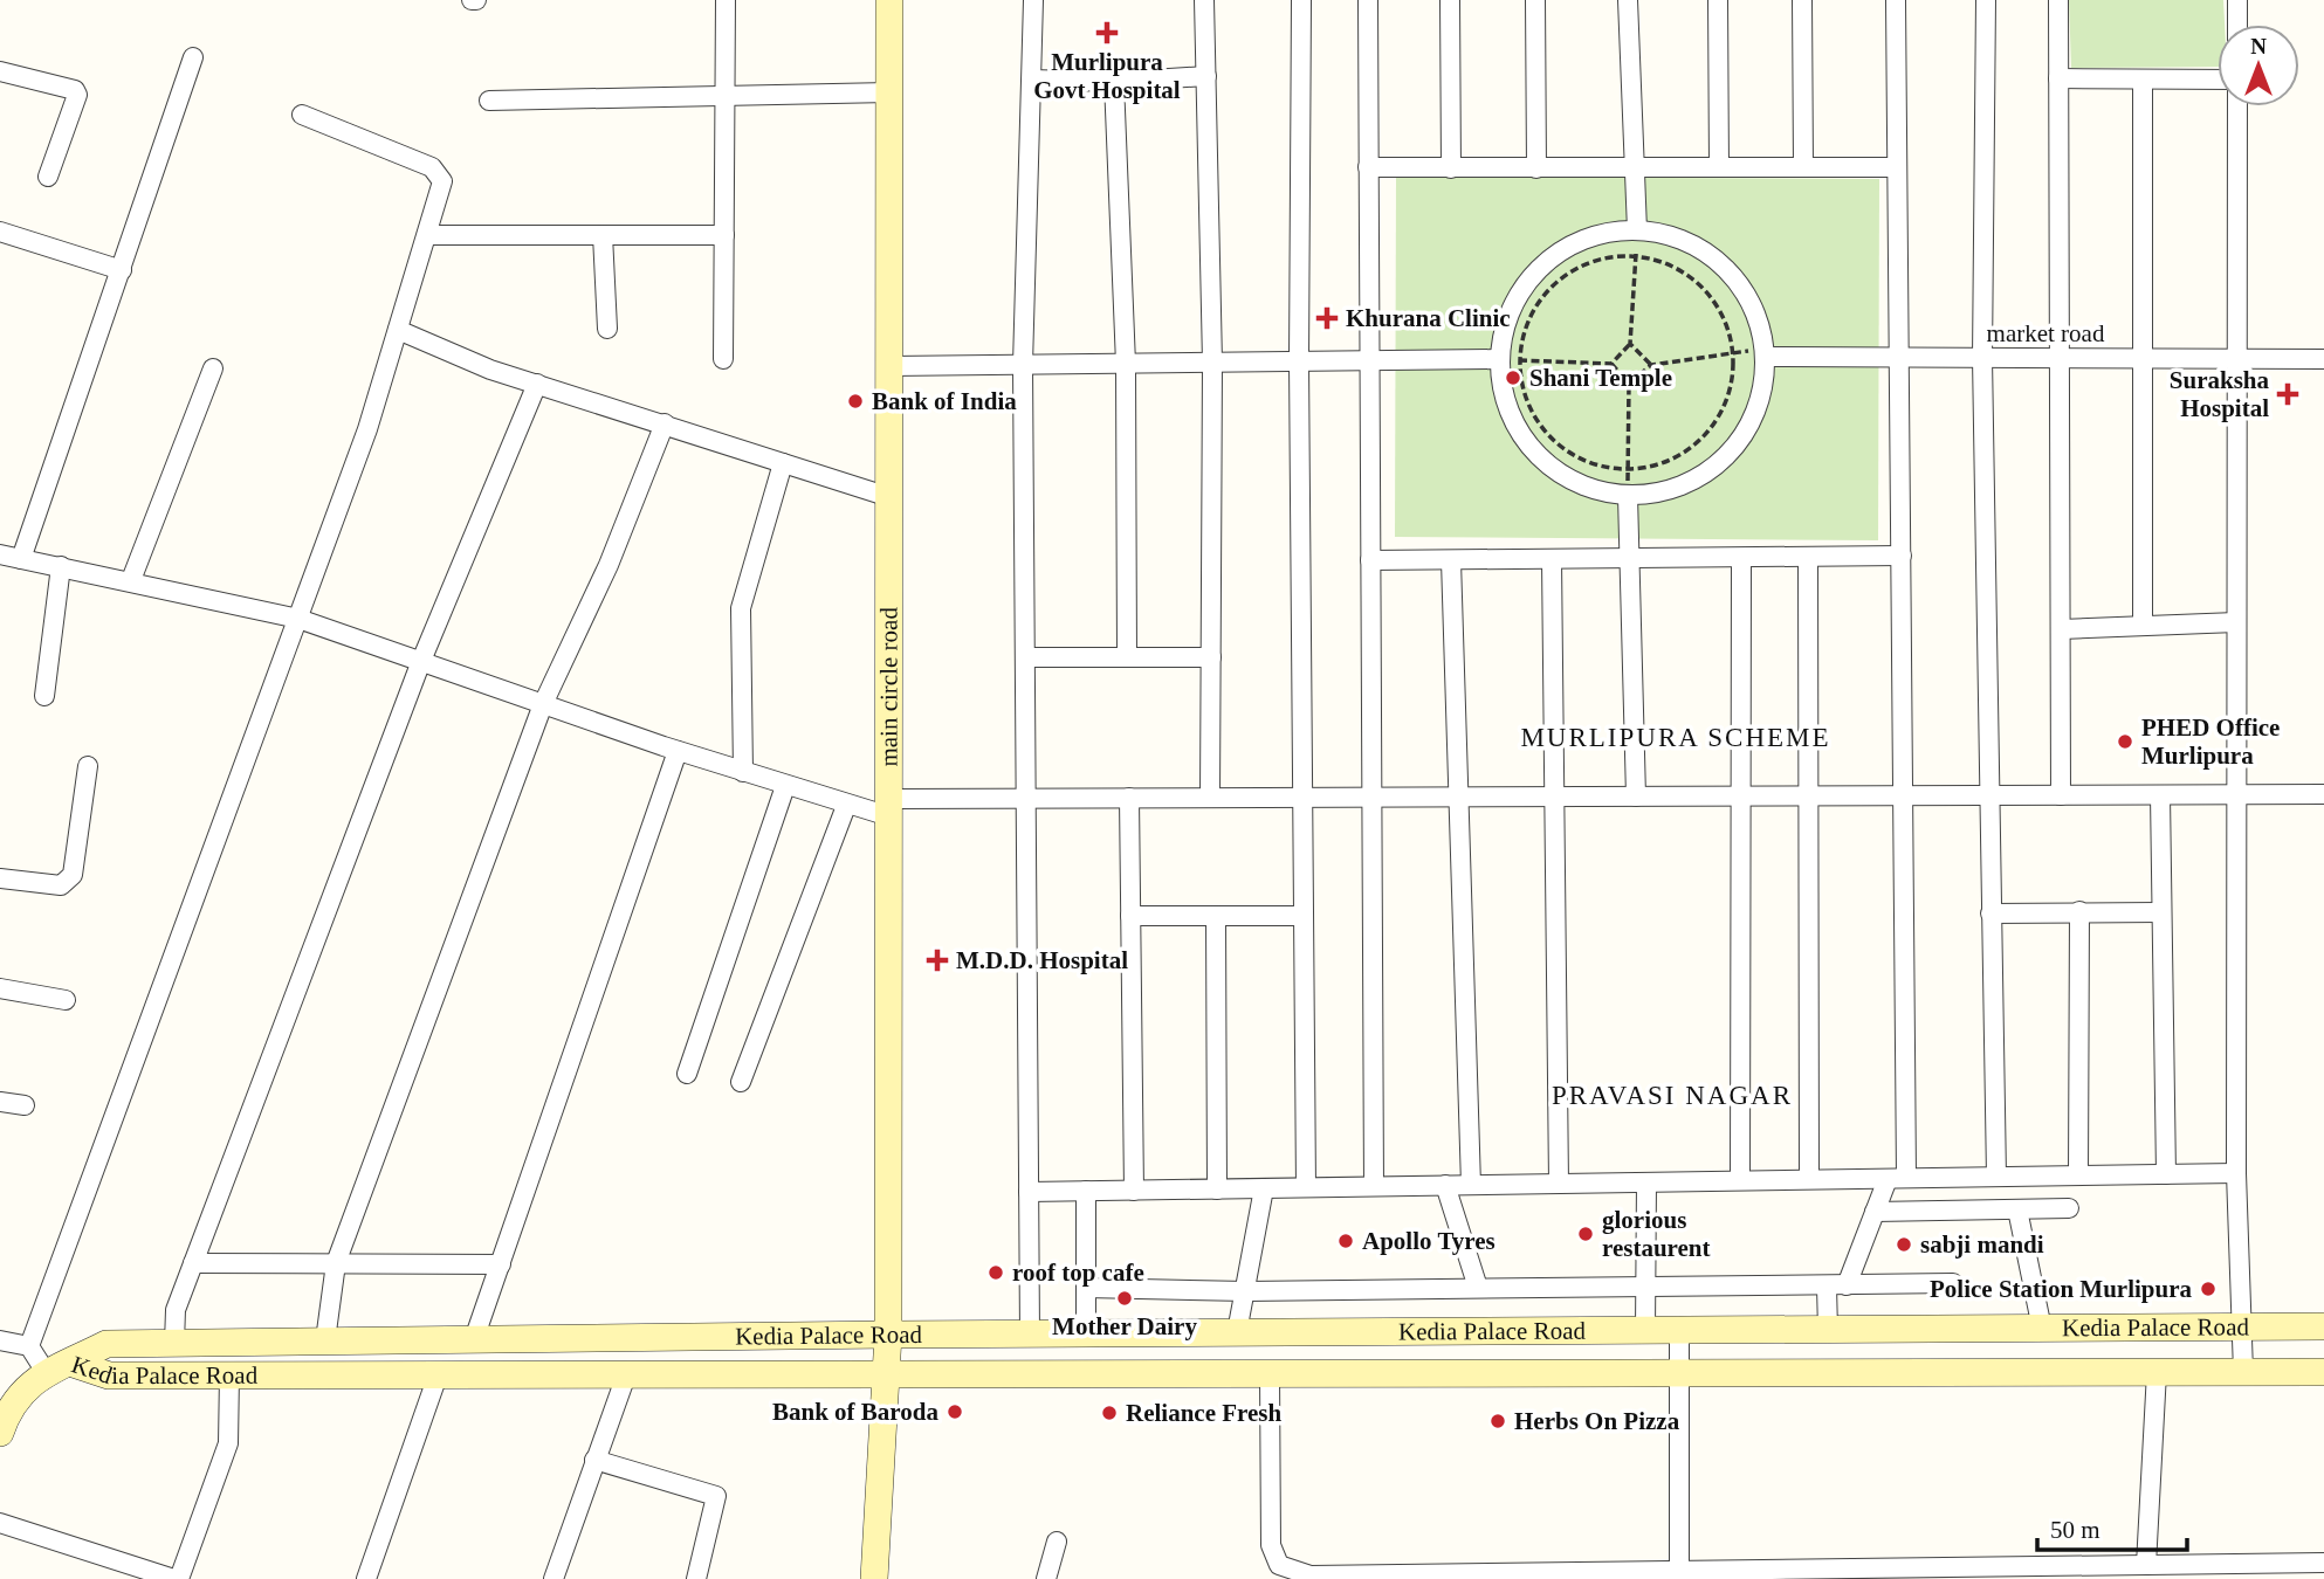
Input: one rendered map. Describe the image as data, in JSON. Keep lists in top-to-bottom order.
{
  "streets": {
    "street": ["market road", "main circle road", "Kedia Palace Road"]
  },
  "crossings": [
    ["main circle road", "Kedia Palace Road"]
  ],
  "districts": ["MURLIPURA SCHEME", "PRAVASI NAGAR"],
  "places": {
    "health": [
      "Murlipura Govt Hospital",
      "Khurana Clinic",
      "Suraksha Hospital",
      "M.D.D. Hospital"
    ],
    "other": [
      "Shani Temple",
      "Bank of India",
      "PHED Office Murlipura",
      "glorious restaurent",
      "Apollo Tyres",
      "sabji mandi",
      "roof top cafe",
      "Police Station Murlipura",
      "Mother Dairy",
      "Bank of Baroda",
      "Reliance Fresh",
      "Herbs On Pizza"
    ]
  },
  "scale_bar": "50 m",
  "north": "top"
}
